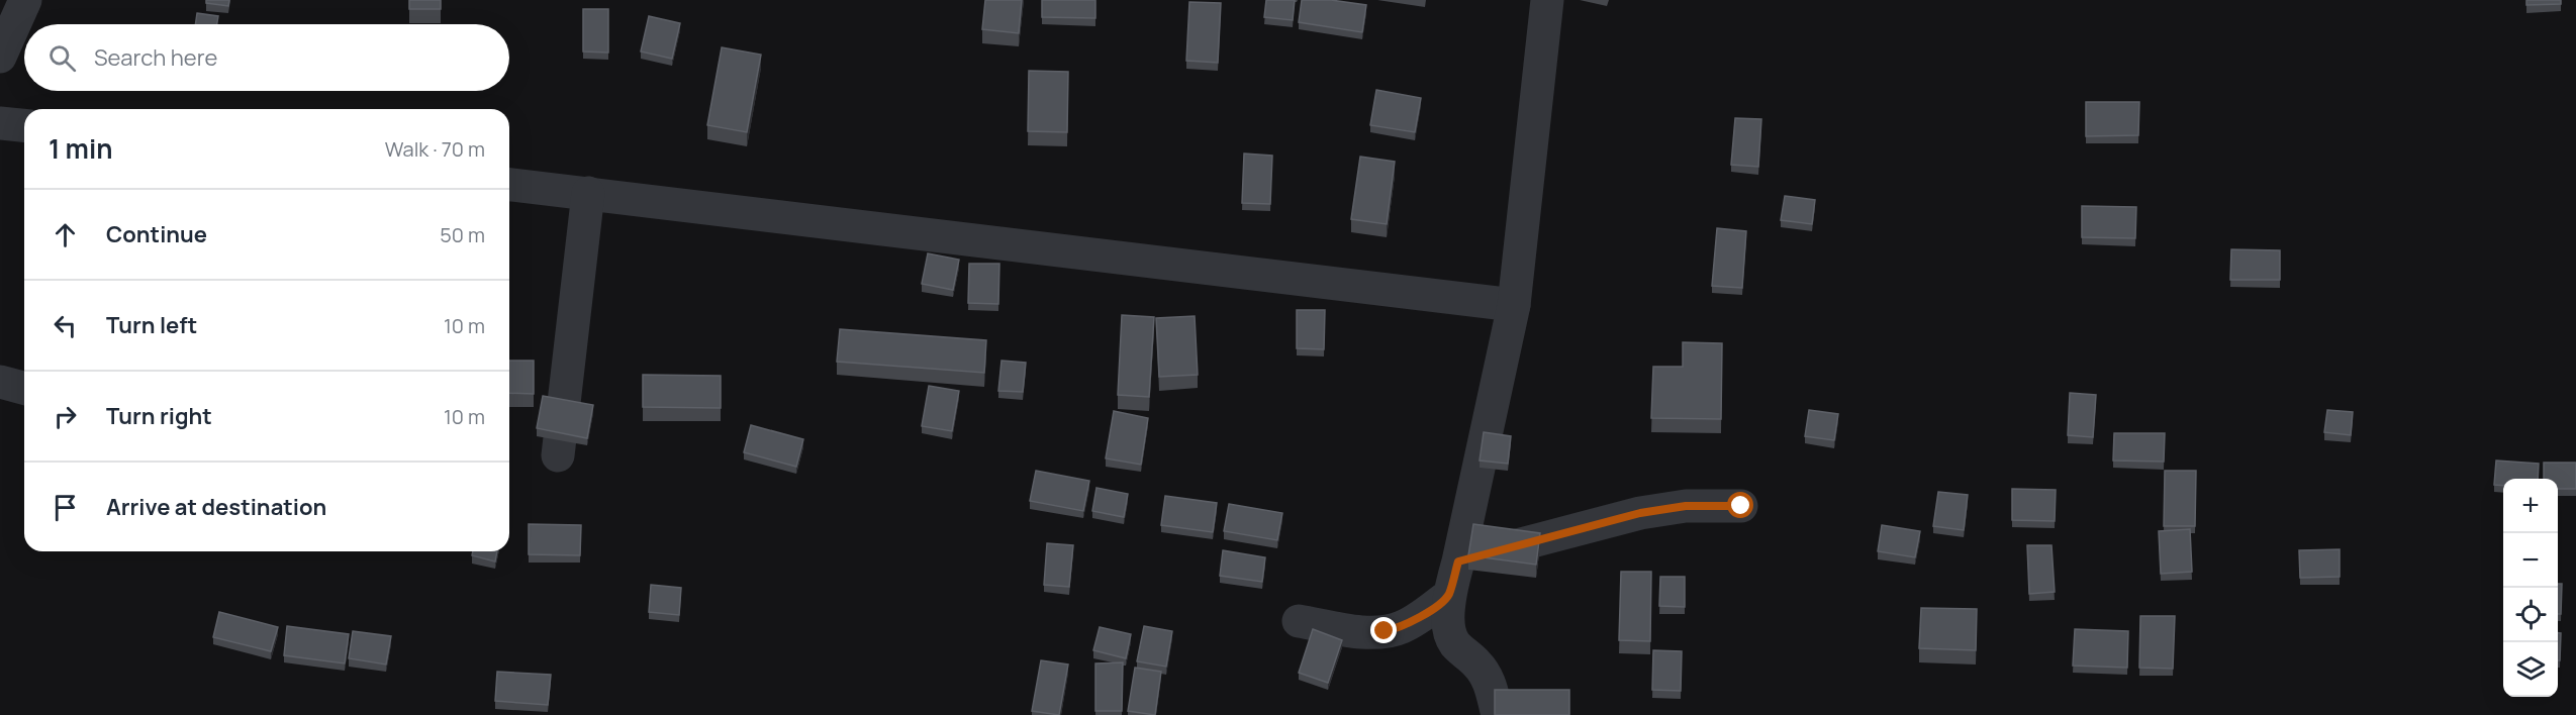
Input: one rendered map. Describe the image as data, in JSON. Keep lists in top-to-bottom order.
{
  "page": {
    "search": "Search here",
    "heading": ["1 min", "Walk · 70 m"],
    "list": [
      ["Continue", "50 m"],
      ["Turn left", "10 m"],
      ["Turn right", "10 m"],
      "Arrive at destination"
    ],
    "map_buttons": ["+", "−"]
  }
}
